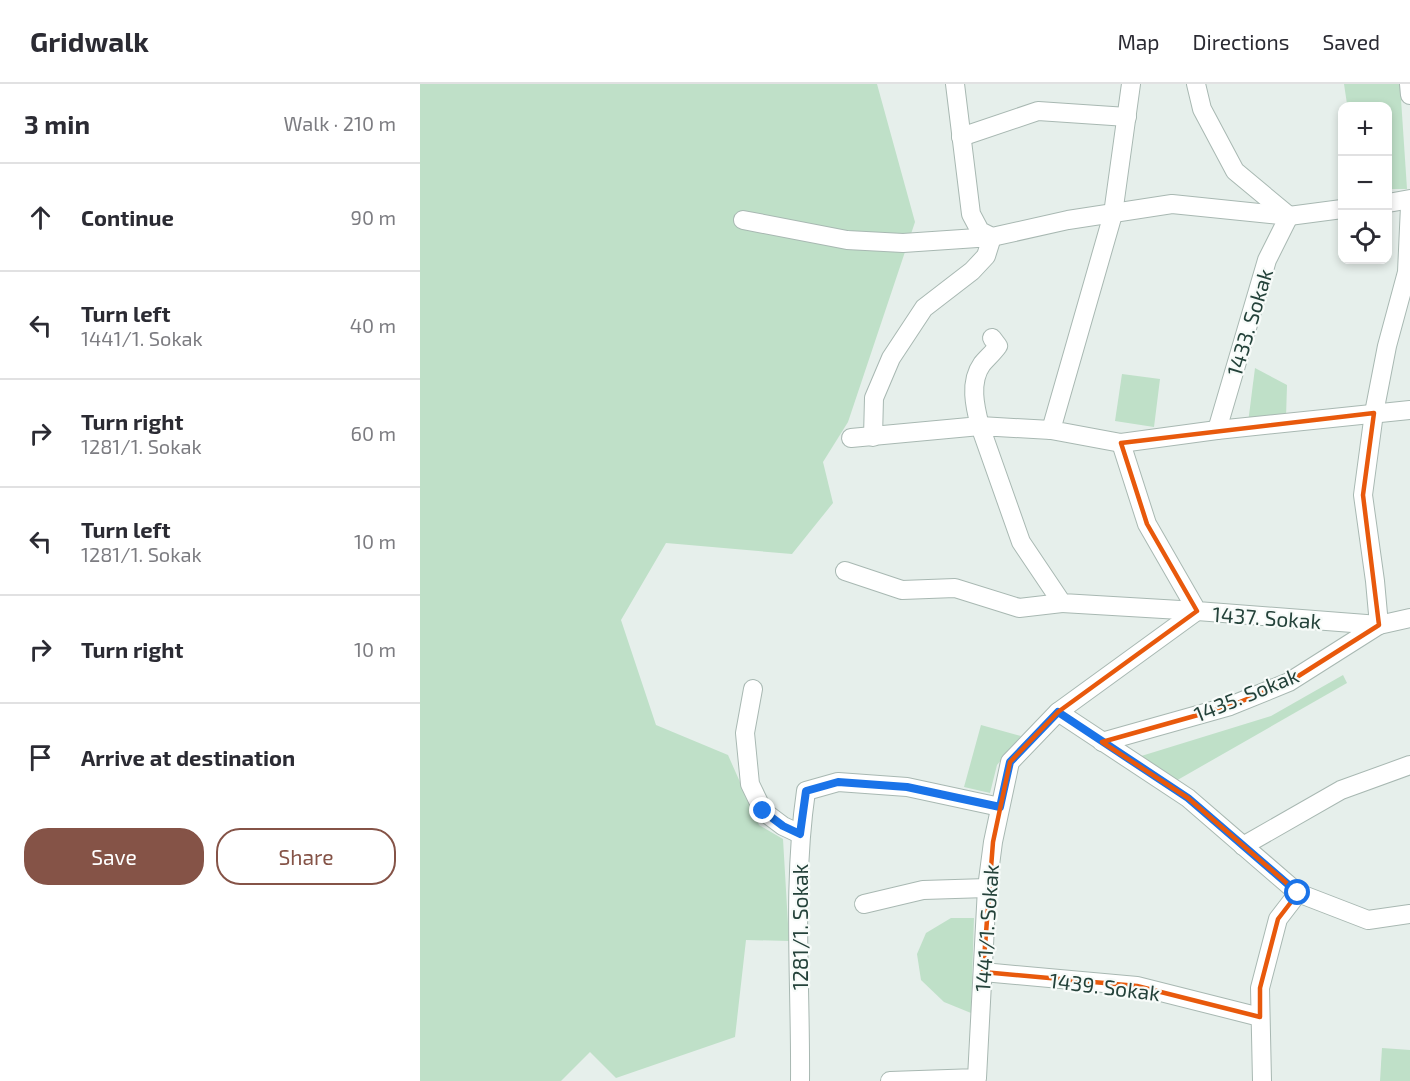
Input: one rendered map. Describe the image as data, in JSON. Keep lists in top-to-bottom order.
{
  "streets": {
    "street": [
      "1433. Sokak",
      "1437. Sokak",
      "1435. Sokak",
      "1281/1. Sokak",
      "1441/1. Sokak",
      "1439. Sokak"
    ]
  },
  "crossings": [
    ["1437. Sokak", "1435. Sokak"],
    ["1437. Sokak", "1441/1. Sokak"],
    ["1281/1. Sokak", "1441/1. Sokak"],
    ["1441/1. Sokak", "1439. Sokak"]
  ],
  "page": {
    "header": "Gridwalk",
    "nav": ["Map", "Directions", "Saved"],
    "heading": ["3 min", "Walk · 210 m"],
    "map_buttons": ["+", "−"],
    "list": [
      ["Continue", "90 m"],
      ["Turn left", "1441/1. Sokak", "40 m"],
      ["Turn right", "1281/1. Sokak", "60 m"],
      ["Turn left", "1281/1. Sokak", "10 m"],
      ["Turn right", "10 m"],
      "Arrive at destination"
    ],
    "buttons": ["Save", "Share"]
  }
}
